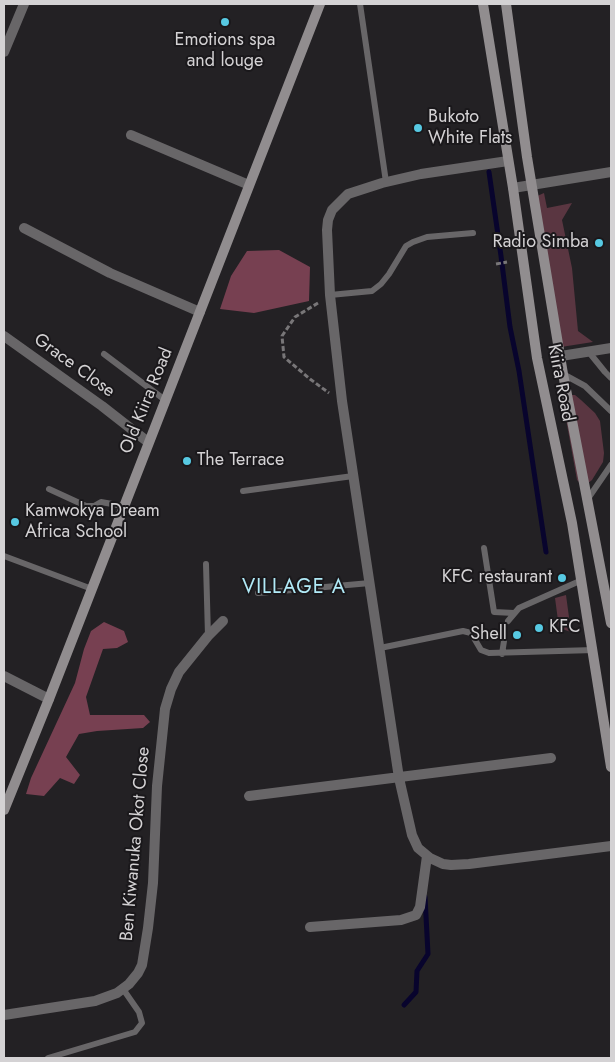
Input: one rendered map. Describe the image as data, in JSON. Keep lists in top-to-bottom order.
{
  "streets": {
    "main road": ["Kiira Road", "Old Kiira Road"],
    "street": ["Grace Close", "Ben Kiwanuka Okot Close"]
  },
  "crossings": [
    ["Grace Close", "Old Kiira Road"]
  ],
  "districts": ["VILLAGE A"],
  "places": [
    "Emotions spa and louge",
    "Bukoto White Flats",
    "Radio Simba",
    "The Terrace",
    "Kamwokya Dream Africa School",
    "KFC restaurant",
    "KFC",
    "Shell"
  ]
}
